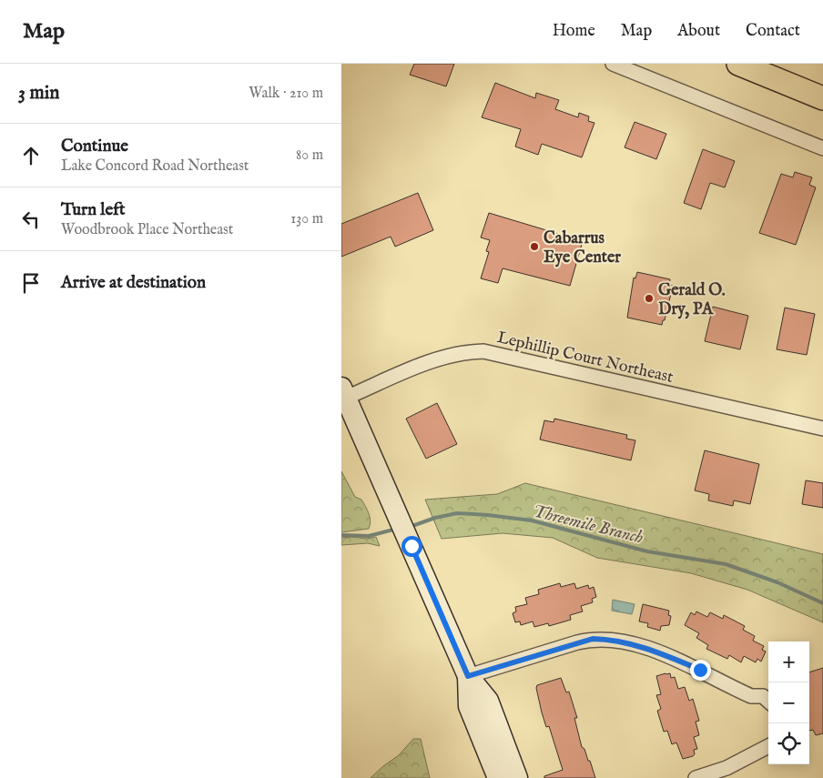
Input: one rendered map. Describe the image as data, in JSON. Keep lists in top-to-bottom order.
{
  "streets": {
    "street": ["Lephillip Court Northeast"]
  },
  "water": ["Threemile Branch"],
  "places": ["Cabarrus Eye Center", "Gerald O. Dry, PA"],
  "page": {
    "header": "Map",
    "nav": [
      "Home",
      "Map",
      "About",
      "Contact"
    ],
    "heading": ["3 min", "Walk · 210 m"],
    "list": [
      ["Continue", "Lake Concord Road Northeast", "80 m"],
      ["Turn left", "Woodbrook Place Northeast", "130 m"],
      "Arrive at destination"
    ],
    "map_buttons": ["+", "−"]
  }
}
